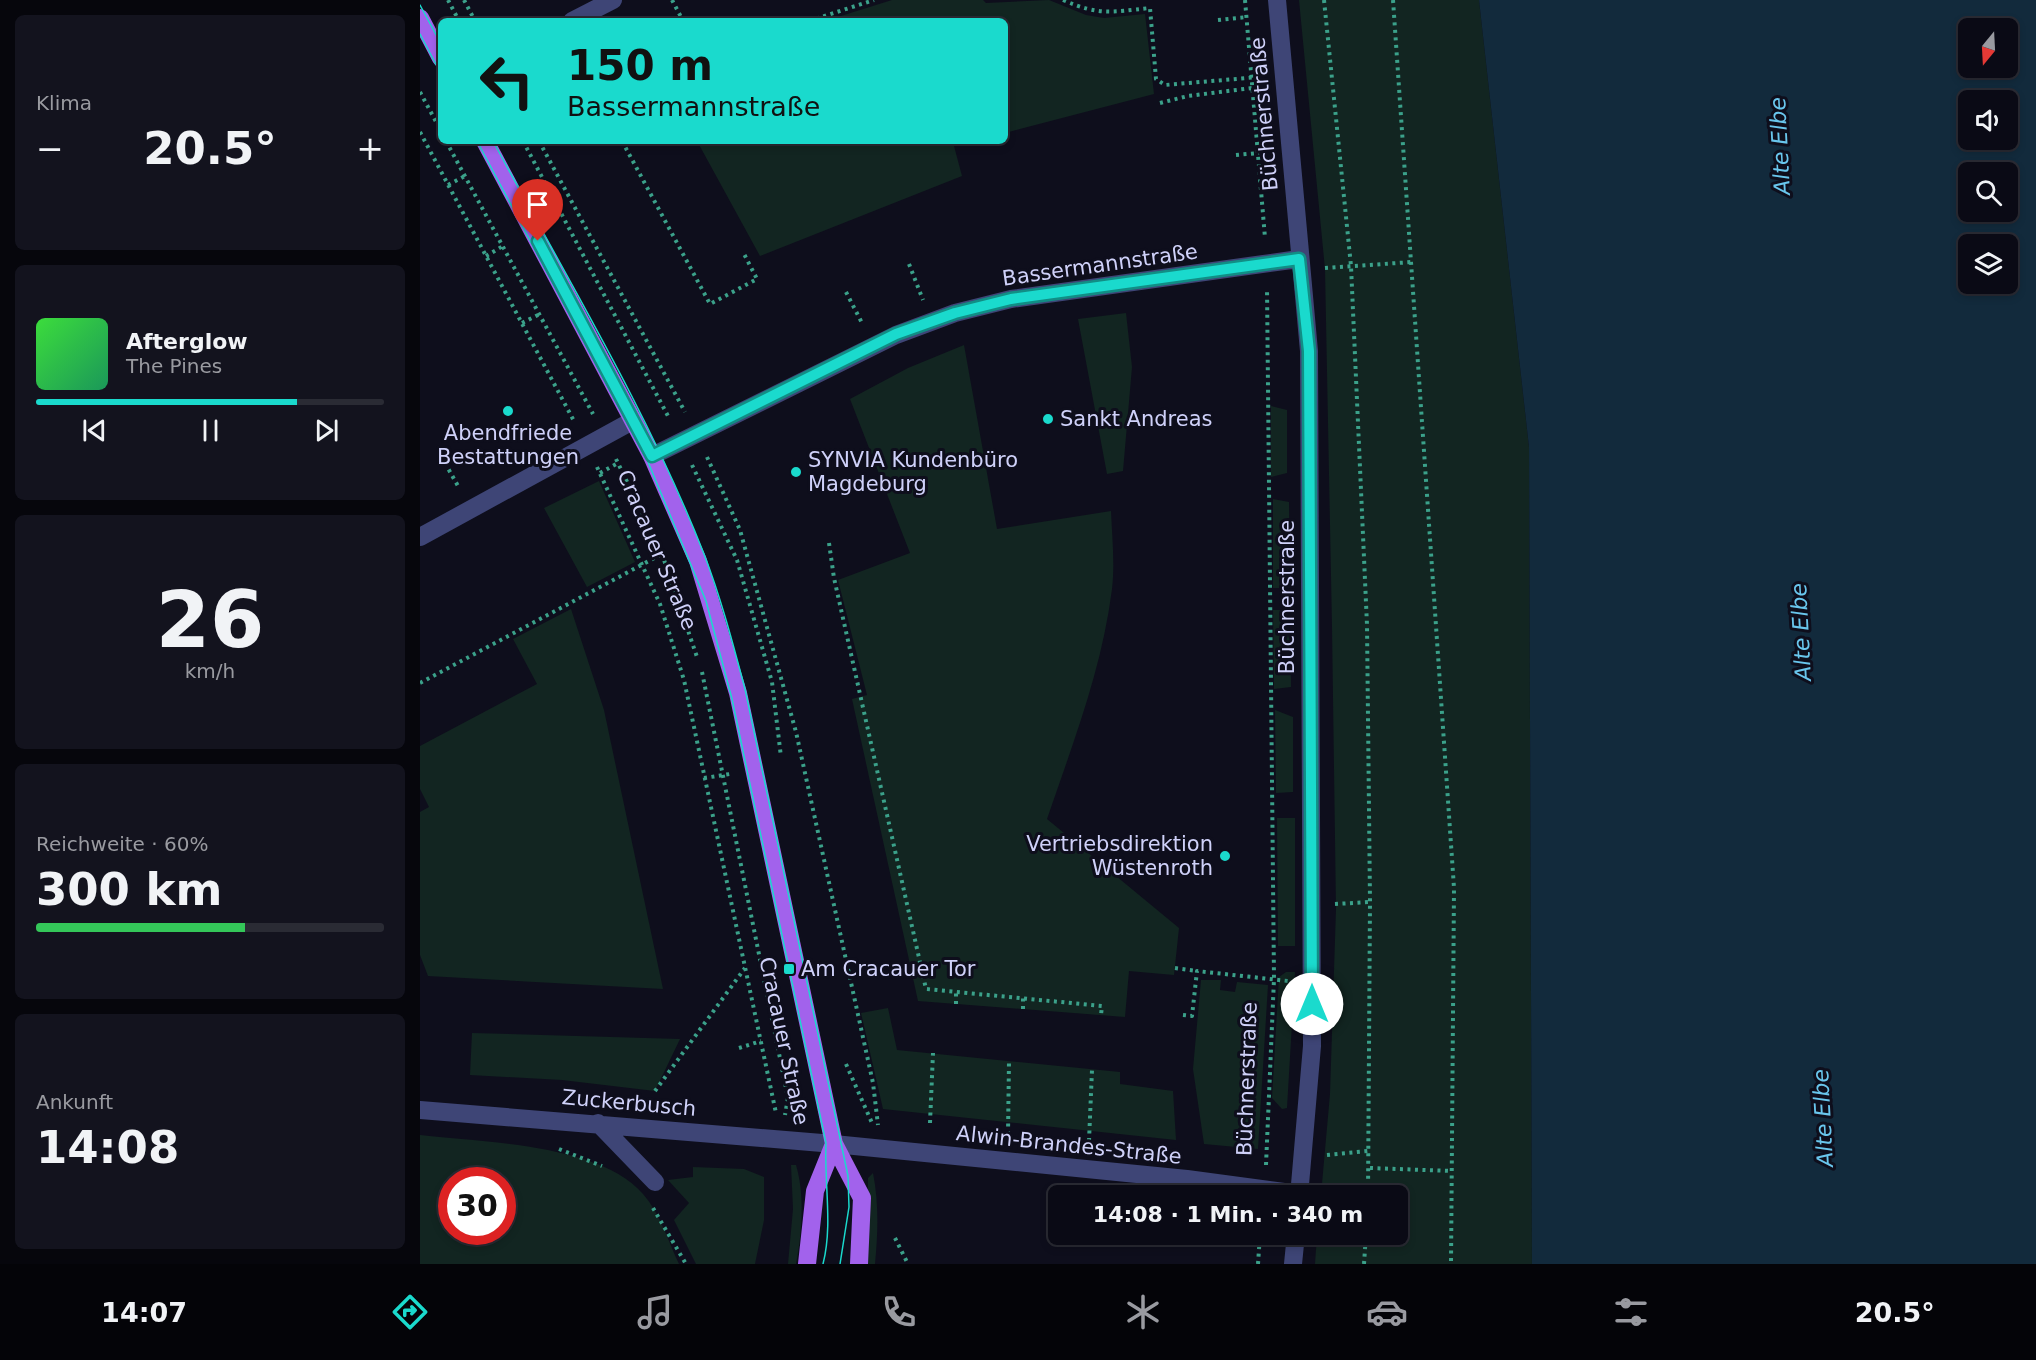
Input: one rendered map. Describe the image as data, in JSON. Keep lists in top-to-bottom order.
{
  "streets": {
    "main road": ["Cracauer Straße"],
    "street": [
      "Büchnerstraße",
      "Bassermannstraße",
      "Zuckerbusch",
      "Alwin-Brandes-Straße"
    ]
  },
  "crossings": [
    ["Büchnerstraße", "Bassermannstraße"],
    ["Bassermannstraße", "Cracauer Straße"],
    ["Cracauer Straße", "Zuckerbusch"],
    ["Cracauer Straße", "Alwin-Brandes-Straße"],
    ["Zuckerbusch", "Alwin-Brandes-Straße"]
  ],
  "water": ["Alte Elbe"],
  "places": {
    "other": [
      "Abendfriede Bestattungen",
      "Sankt Andreas",
      "SYNVIA Kundenbüro Magdeburg",
      "Vertriebsdirektion Wüstenroth"
    ],
    "transit": ["Am Cracauer Tor"]
  },
  "north": "bottom",
  "page": {
    "tile": [
      "Klima",
      ["26", "km/h"],
      ["Reichweite · 60%", "300 km"],
      ["Ankunft", "14:08"]
    ],
    "turn": ["150 m", "Bassermannstraße"],
    "heat": ["−", "20.5°", "+"],
    "song": ["Afterglow", "The Pines"],
    "limit": "30",
    "trip": "14:08 · 1 Min. · 340 m",
    "tabs": ["14:07", "20.5°"]
  }
}
